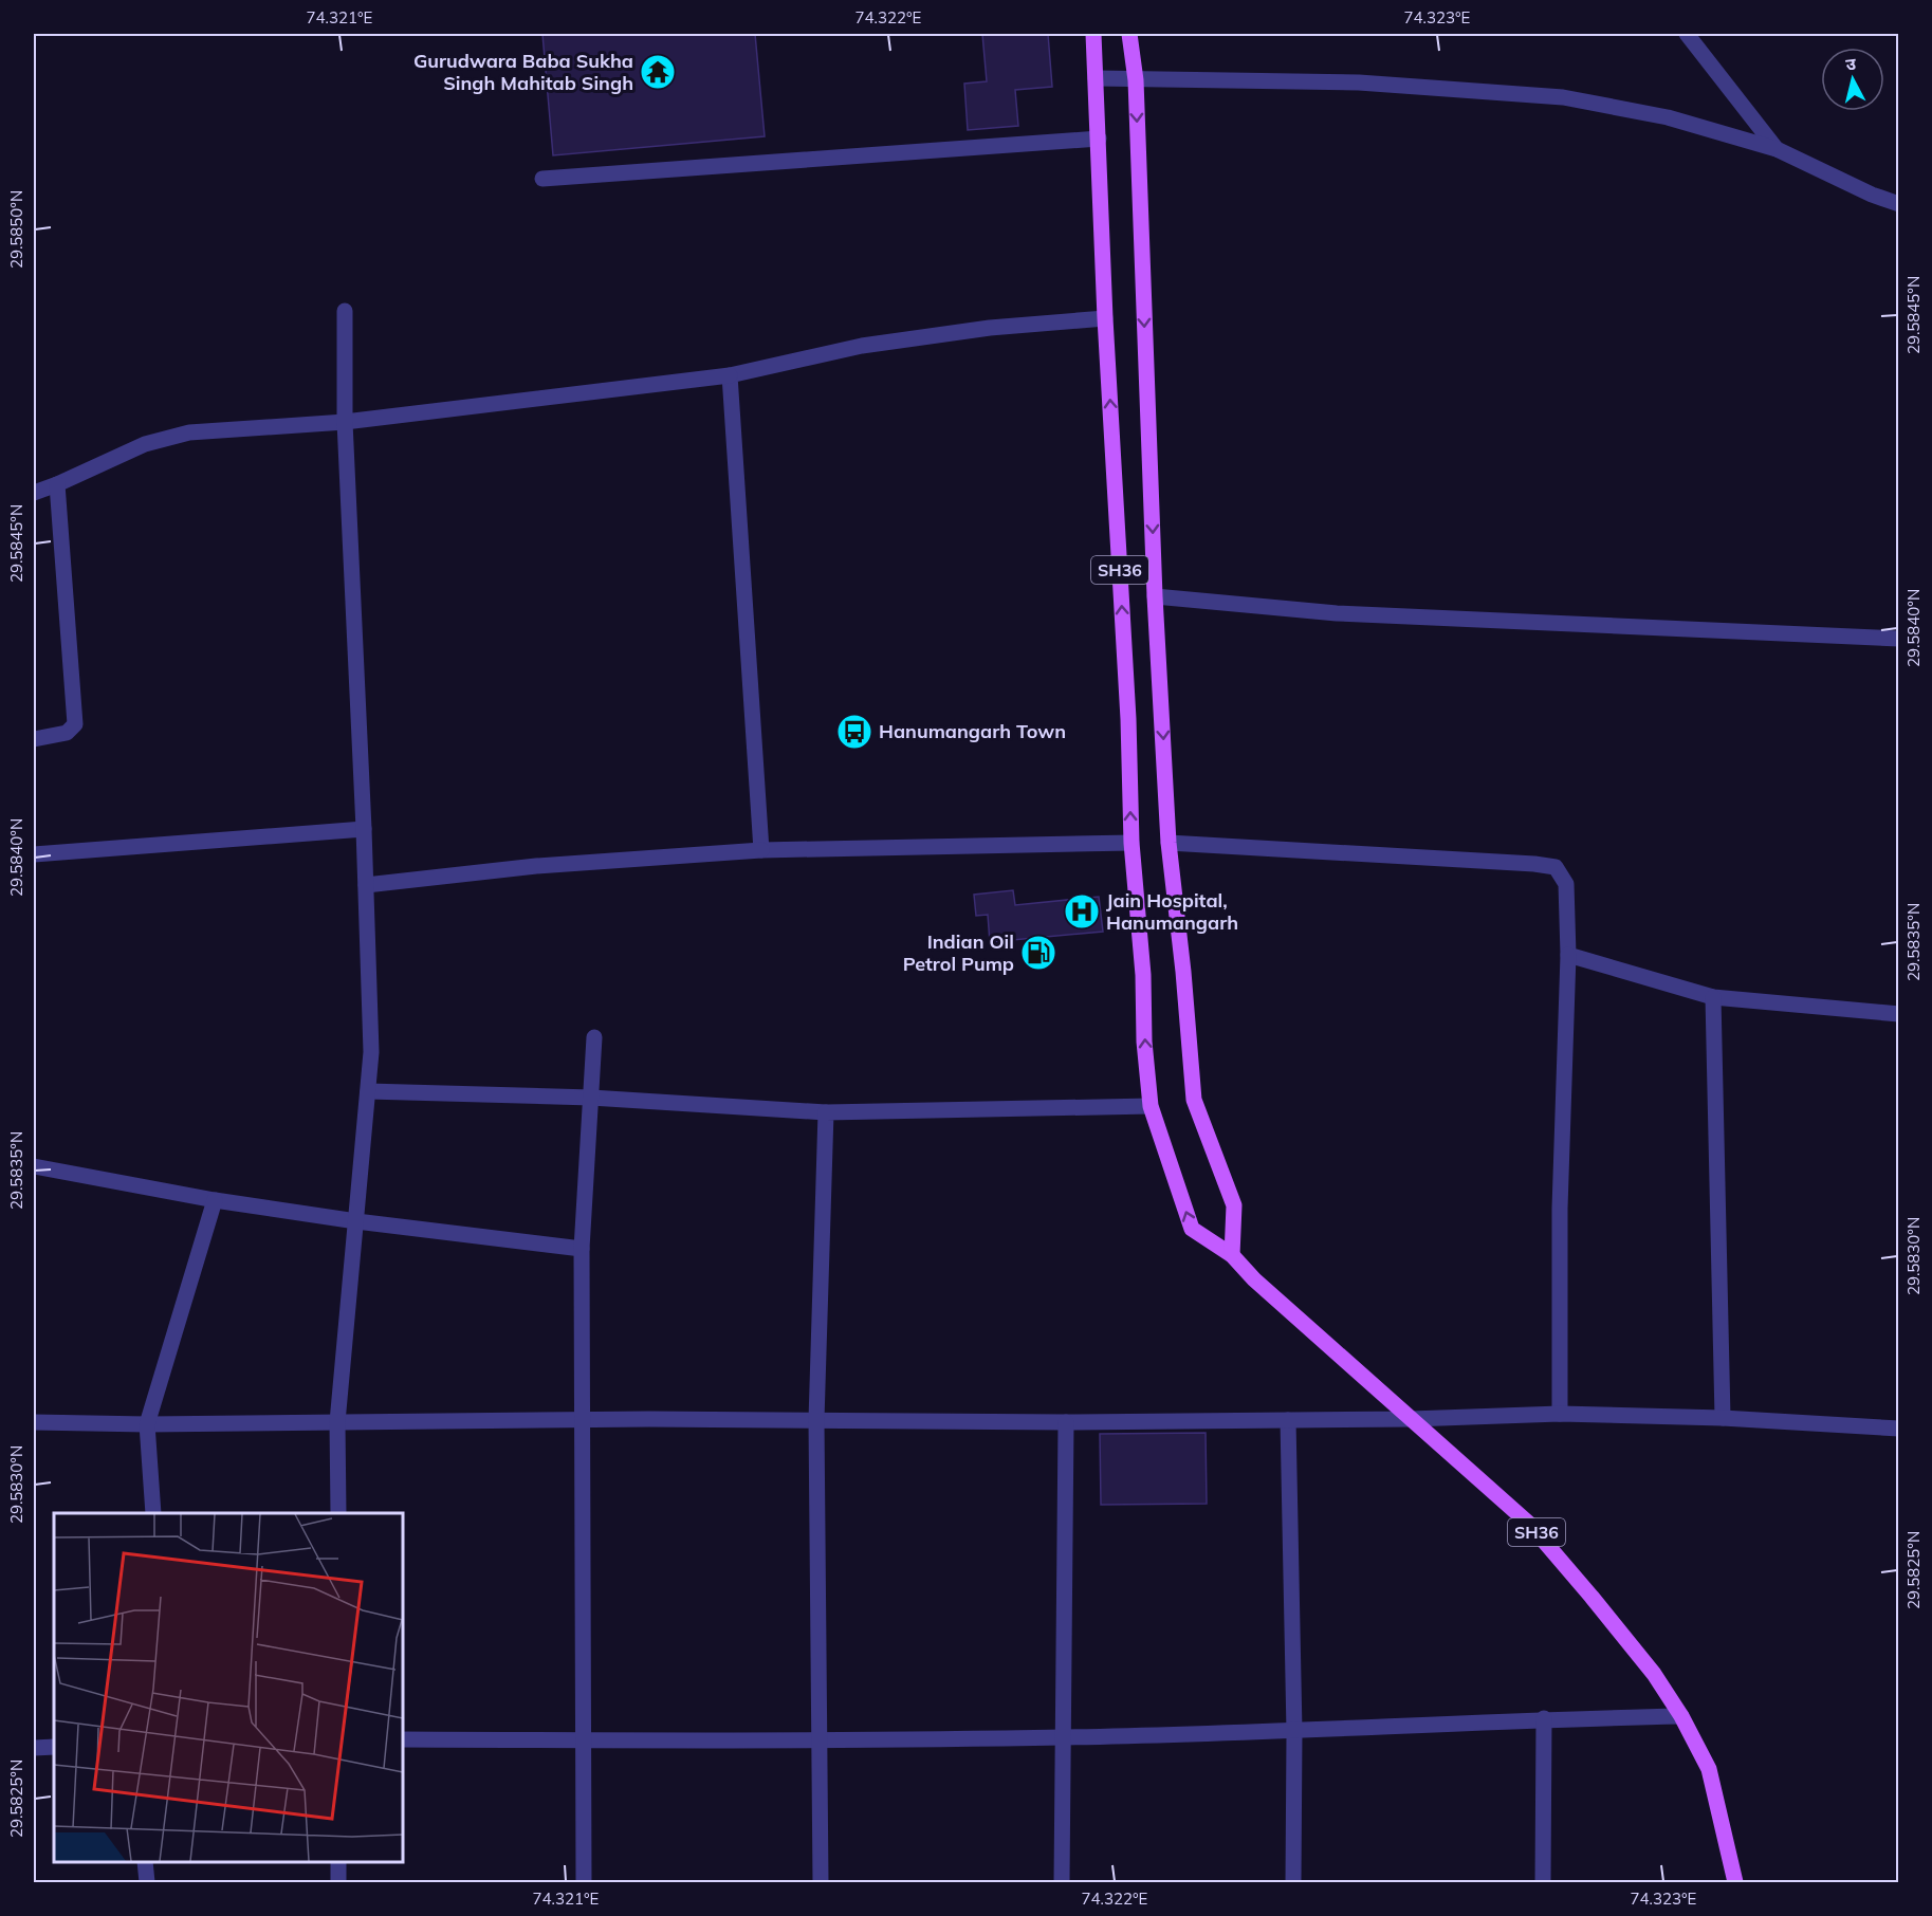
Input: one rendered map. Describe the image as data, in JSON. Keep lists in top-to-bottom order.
{
  "streets": {
    "main road": ["SH36"]
  },
  "places": {
    "temple": ["Gurudwara Baba Sukha Singh Mahitab Singh"],
    "bus stop": ["Hanumangarh Town"],
    "hospital": ["Jain Hospital, Hanumangarh"],
    "fuel station": ["Indian Oil Petrol Pump"]
  },
  "north": "top",
  "coordinates": [
    "74.321°E",
    "74.322°E",
    "74.323°E",
    "29.5850°N",
    "29.5845°N",
    "29.5840°N",
    "29.5835°N",
    "29.5830°N",
    "29.5825°N"
  ]
}
